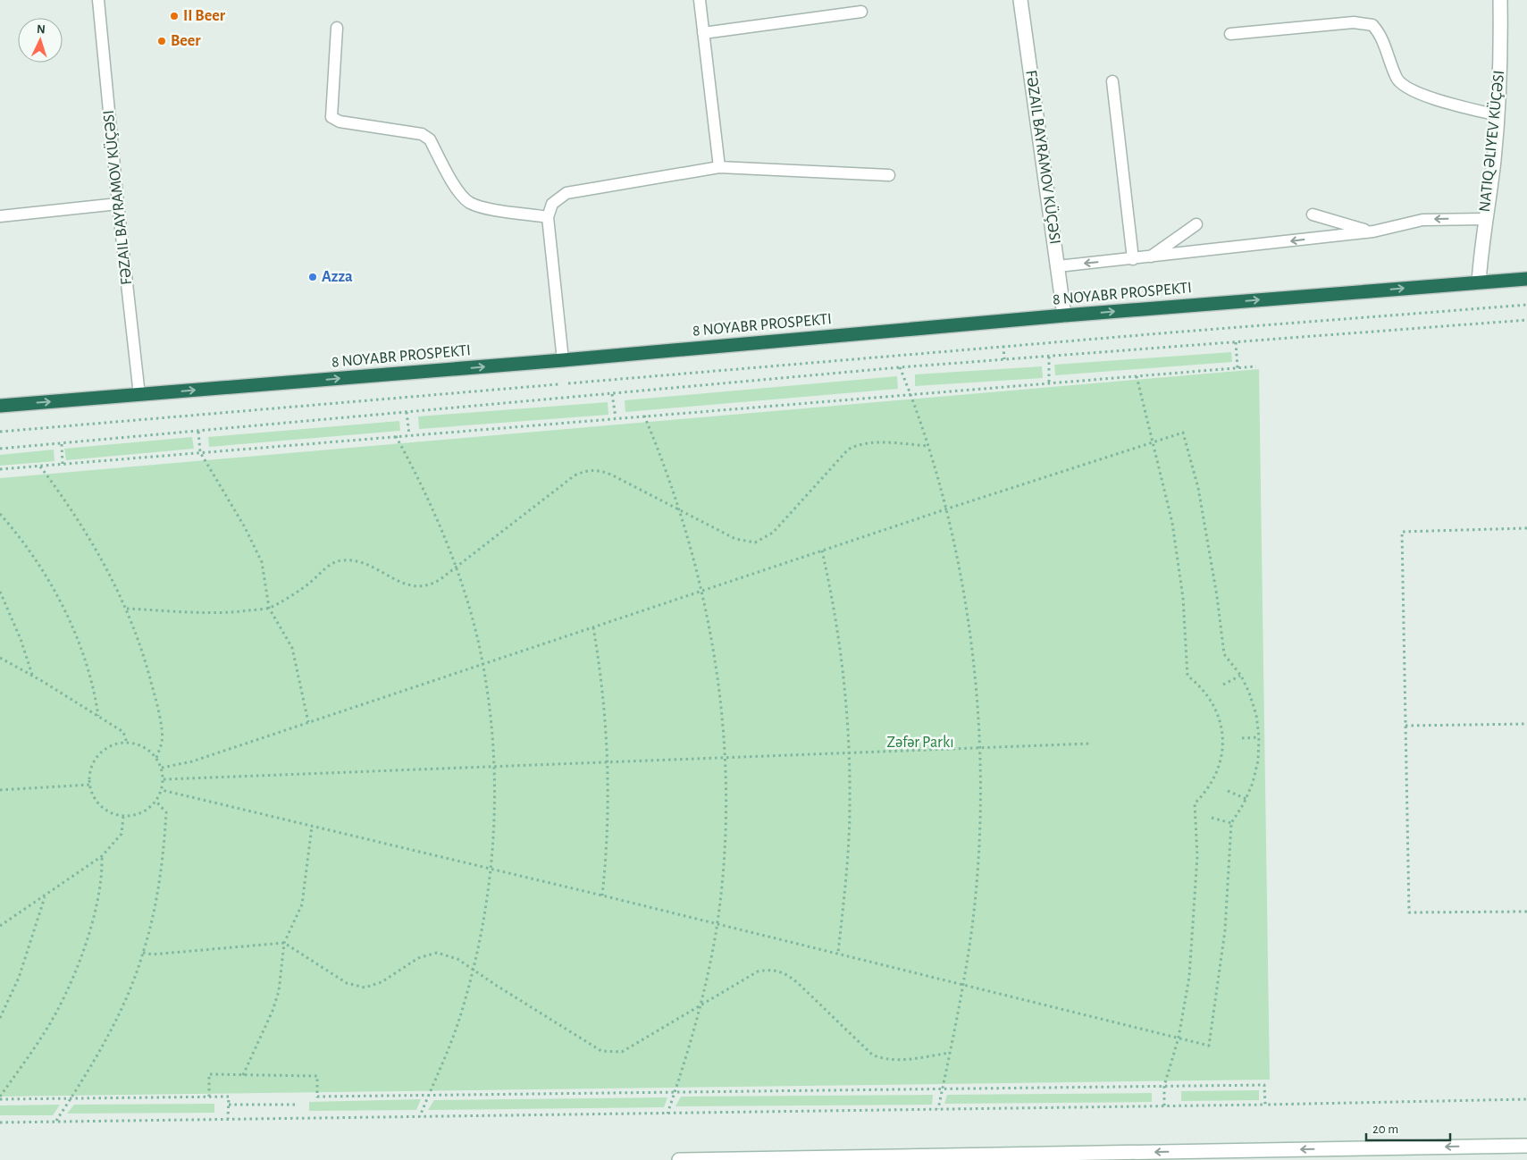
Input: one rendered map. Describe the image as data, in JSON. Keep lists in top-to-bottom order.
{
  "streets": {
    "highway": ["8 NOYABR PROSPEKTI"],
    "main road": ["NATIQ ƏLIYEV KÜÇƏSI", "FƏZAIL BAYRAMOV KÜÇƏSI"]
  },
  "crossings": [
    ["NATIQ ƏLIYEV KÜÇƏSI", "8 NOYABR PROSPEKTI"],
    ["FƏZAIL BAYRAMOV KÜÇƏSI", "8 NOYABR PROSPEKTI"]
  ],
  "one_way": ["8 NOYABR PROSPEKTI"],
  "parks": ["Zəfər Parkı"],
  "places": ["II Beer", "Beer", "Azza"],
  "scale_bar": "20 m",
  "north": "top"
}
